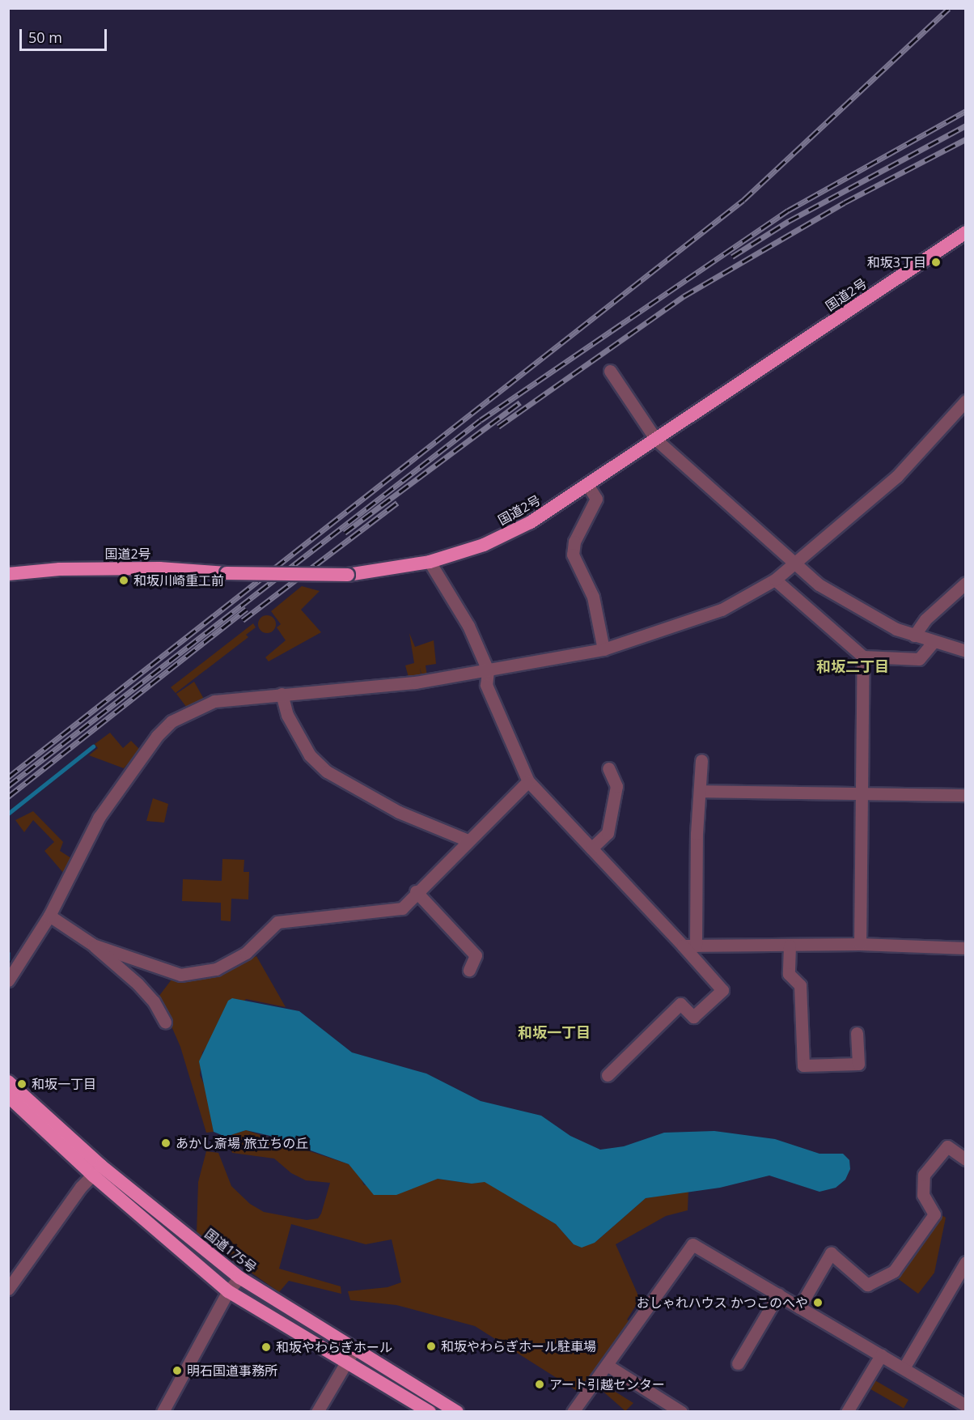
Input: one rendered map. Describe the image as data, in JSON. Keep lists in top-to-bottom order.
{
  "streets": {
    "highway": ["国道2号", "国道175号"]
  },
  "districts": ["和坂二丁目", "和坂一丁目"],
  "places": [
    "和坂3丁目",
    "和坂川崎重工前",
    "和坂一丁目",
    "あかし斎場 旅立ちの丘",
    "おしゃれハウス かつこのへや",
    "和坂やわらぎホール駐車場",
    "和坂やわらぎホール",
    "明石国道事務所",
    "アート引越センター"
  ],
  "scale_bar": "50 m"
}
